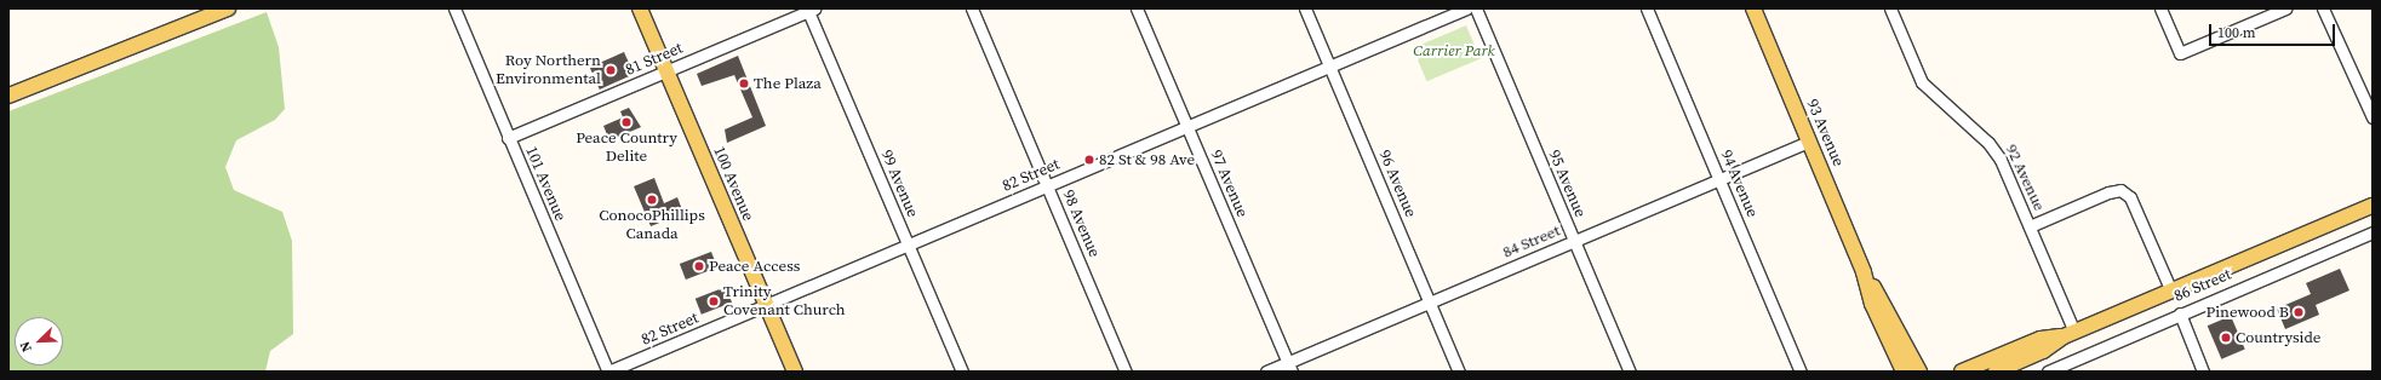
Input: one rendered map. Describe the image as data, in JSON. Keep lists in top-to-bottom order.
{
  "streets": {
    "main road": ["93 Avenue", "100 Avenue", "86 Street"],
    "street": [
      "81 Street",
      "82 Street",
      "92 Avenue",
      "101 Avenue",
      "99 Avenue",
      "97 Avenue",
      "96 Avenue",
      "95 Avenue",
      "94 Avenue",
      "98 Avenue",
      "84 Street"
    ]
  },
  "crossings": [
    ["81 Street", "101 Avenue"],
    ["81 Street", "100 Avenue"],
    ["81 Street", "99 Avenue"],
    ["93 Avenue", "84 Street"],
    ["82 Street", "101 Avenue"],
    ["82 Street", "100 Avenue"],
    ["82 Street", "99 Avenue"],
    ["82 Street", "97 Avenue"],
    ["82 Street", "96 Avenue"],
    ["82 Street", "98 Avenue"],
    ["92 Avenue", "86 Street"],
    ["97 Avenue", "84 Street"],
    ["96 Avenue", "84 Street"],
    ["95 Avenue", "84 Street"],
    ["94 Avenue", "84 Street"]
  ],
  "parks": ["Carrier Park"],
  "places": [
    "Roy Northern Environmental",
    "The Plaza",
    "Peace Country Delite",
    "82 St & 98 Ave",
    "ConocoPhillips Canada",
    "Peace Access",
    "Trinity Covenant Church",
    "Pinewood B",
    "Countryside"
  ],
  "scale_bar": "100 m",
  "north": "bottom left"
}
